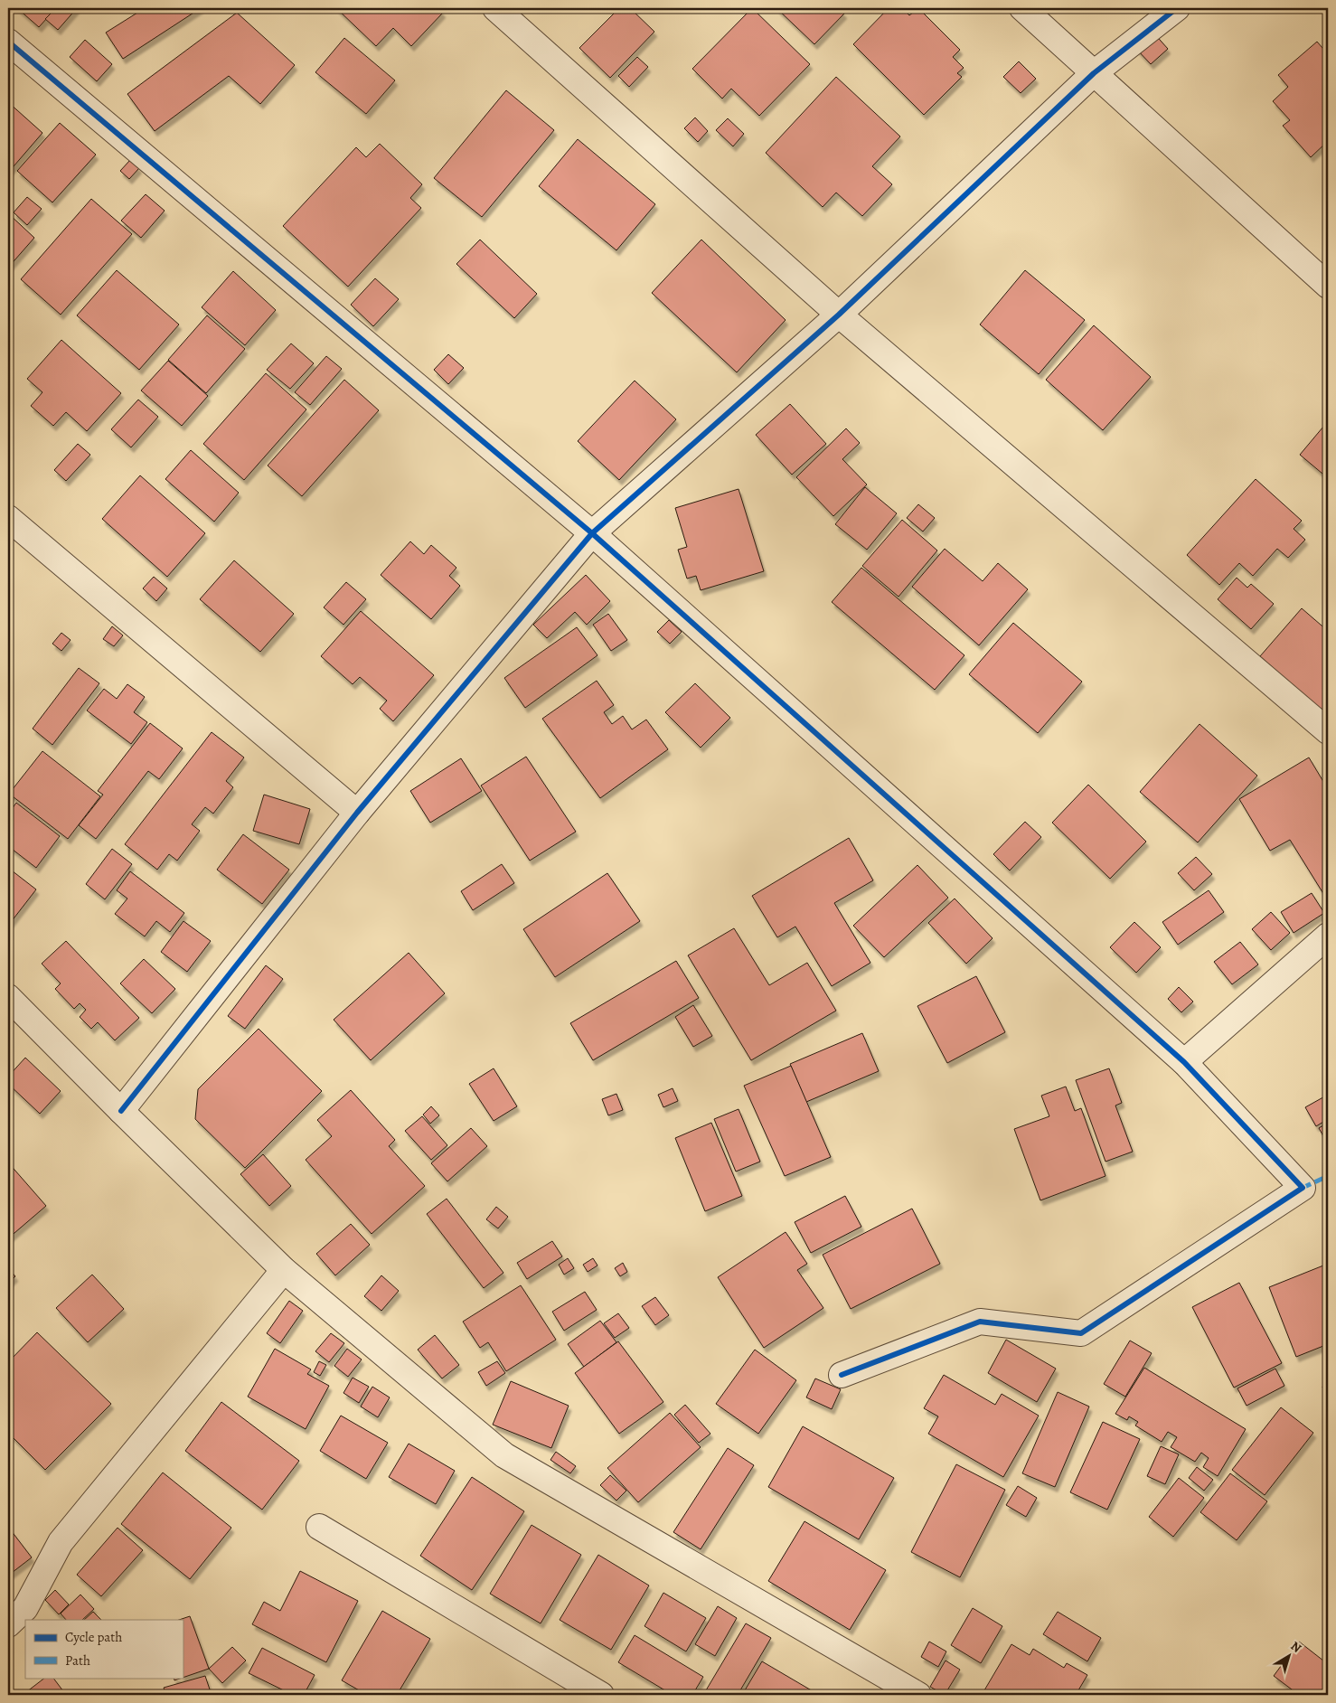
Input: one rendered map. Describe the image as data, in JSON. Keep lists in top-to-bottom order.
{
  "legend": ["Cycle path", "Path"],
  "north": "top right"
}
